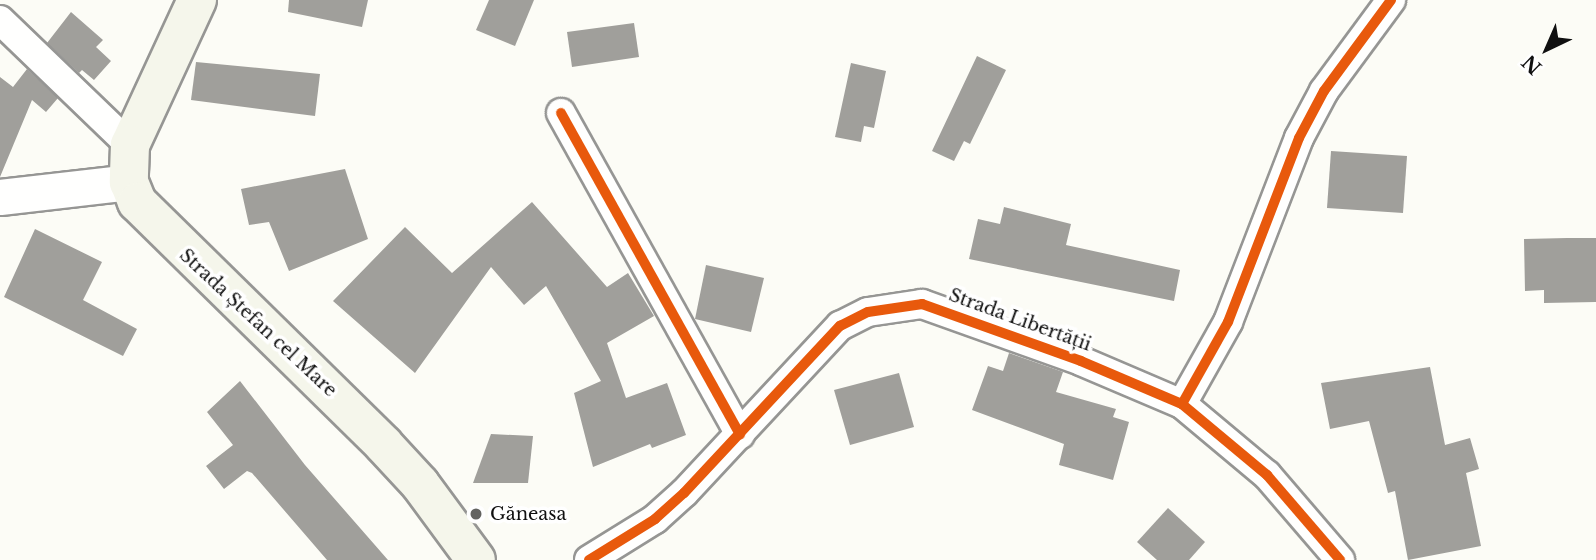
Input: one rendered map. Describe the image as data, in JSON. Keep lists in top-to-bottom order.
{
  "streets": {
    "main road": ["Strada Ștefan cel Mare"],
    "street": ["Strada Libertății"]
  },
  "places": ["Găneasa"],
  "north": "bottom left"
}
